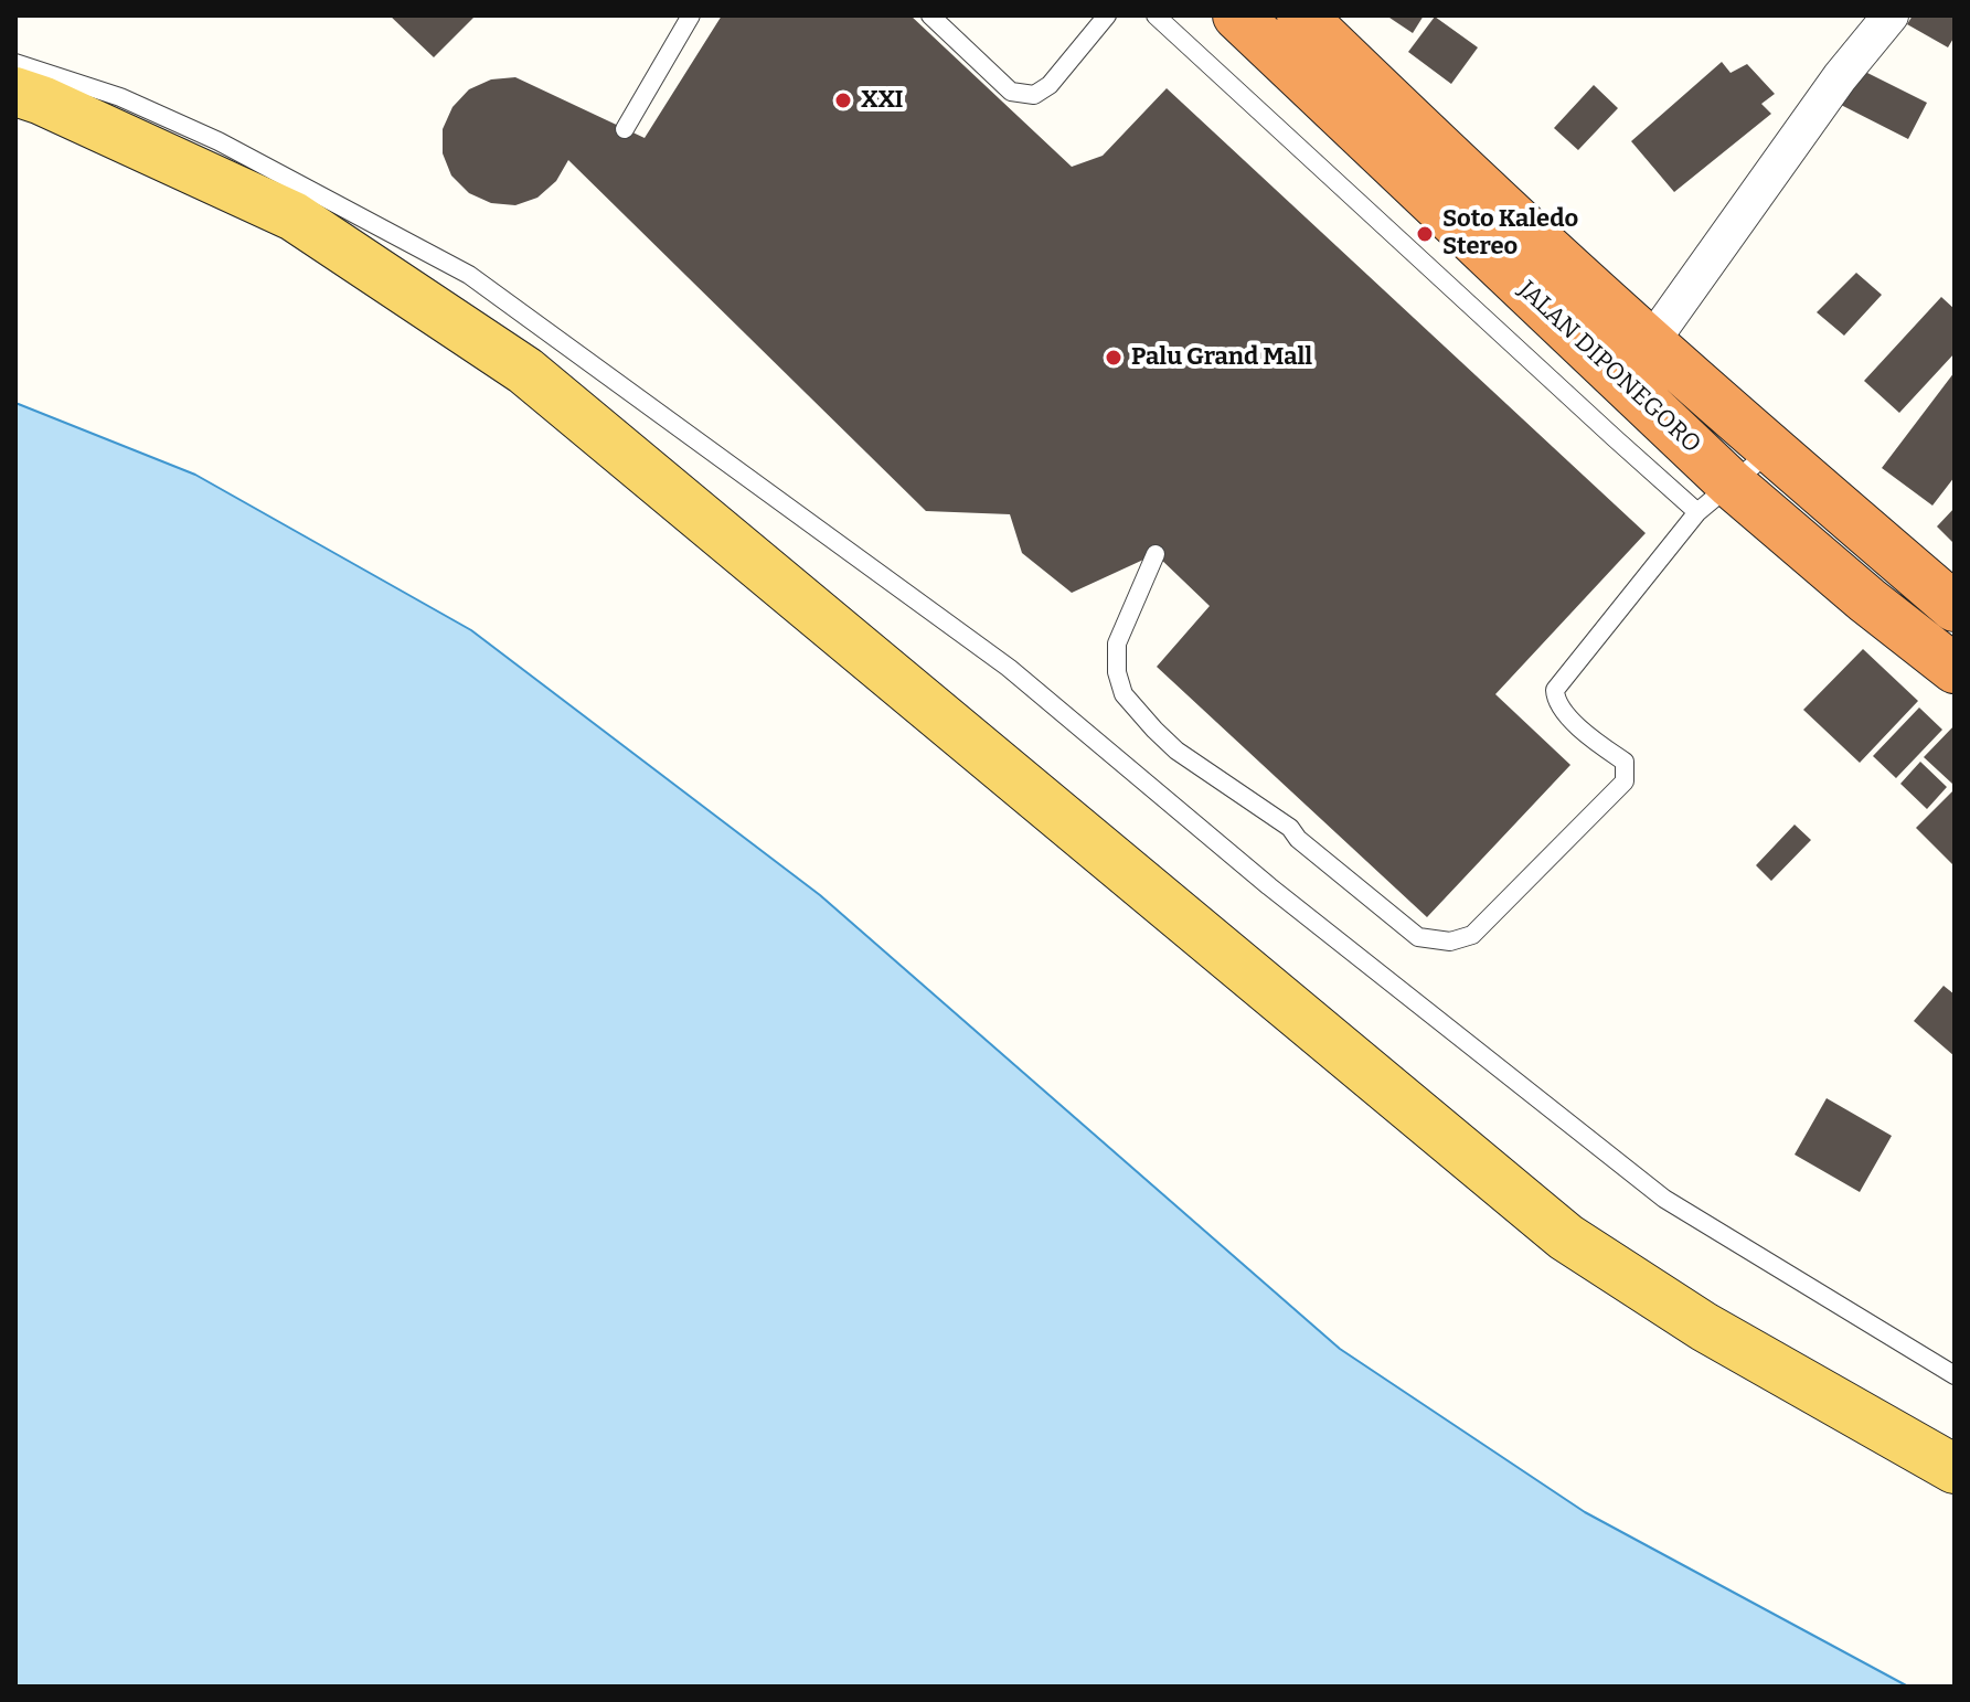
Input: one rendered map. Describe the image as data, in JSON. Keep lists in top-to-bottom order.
{
  "streets": {
    "highway": ["JALAN DIPONEGORO"]
  },
  "places": ["XXI", "Soto Kaledo Stereo", "Palu Grand Mall"]
}
